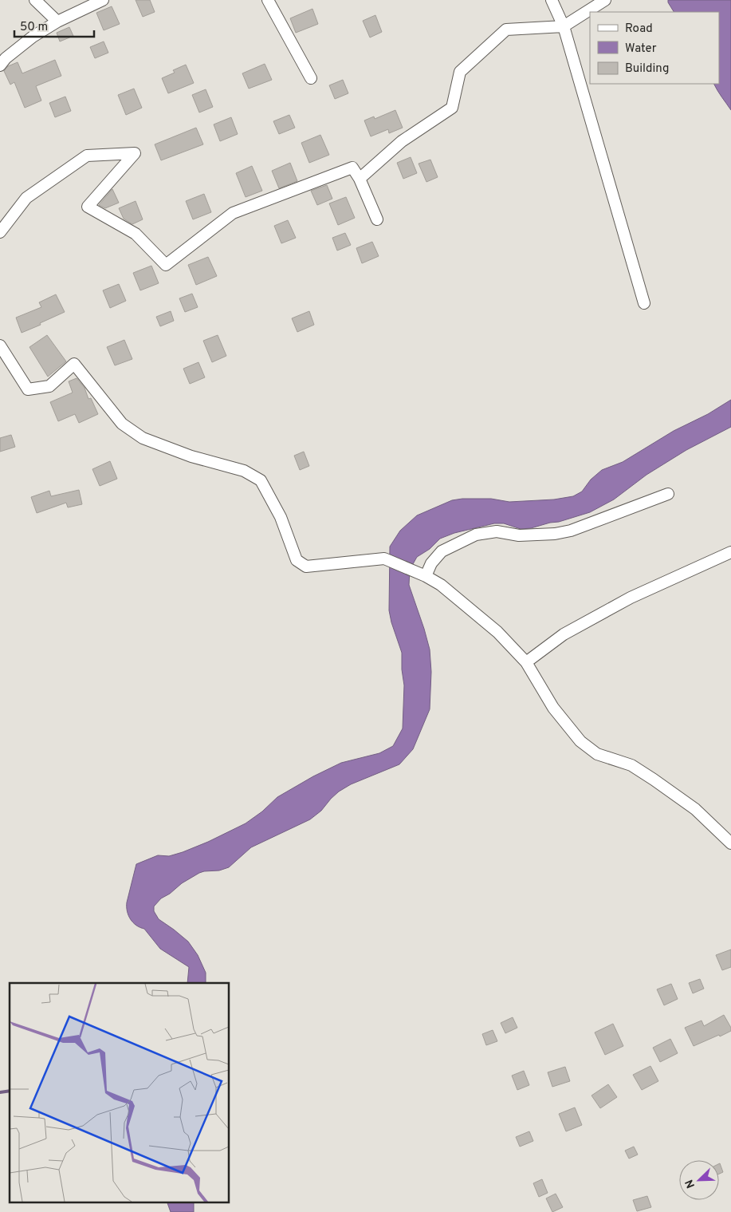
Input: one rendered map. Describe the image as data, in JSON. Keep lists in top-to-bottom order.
{
  "legend": ["Road", "Water", "Building"],
  "scale_bar": "50 m",
  "north": "bottom left"
}
